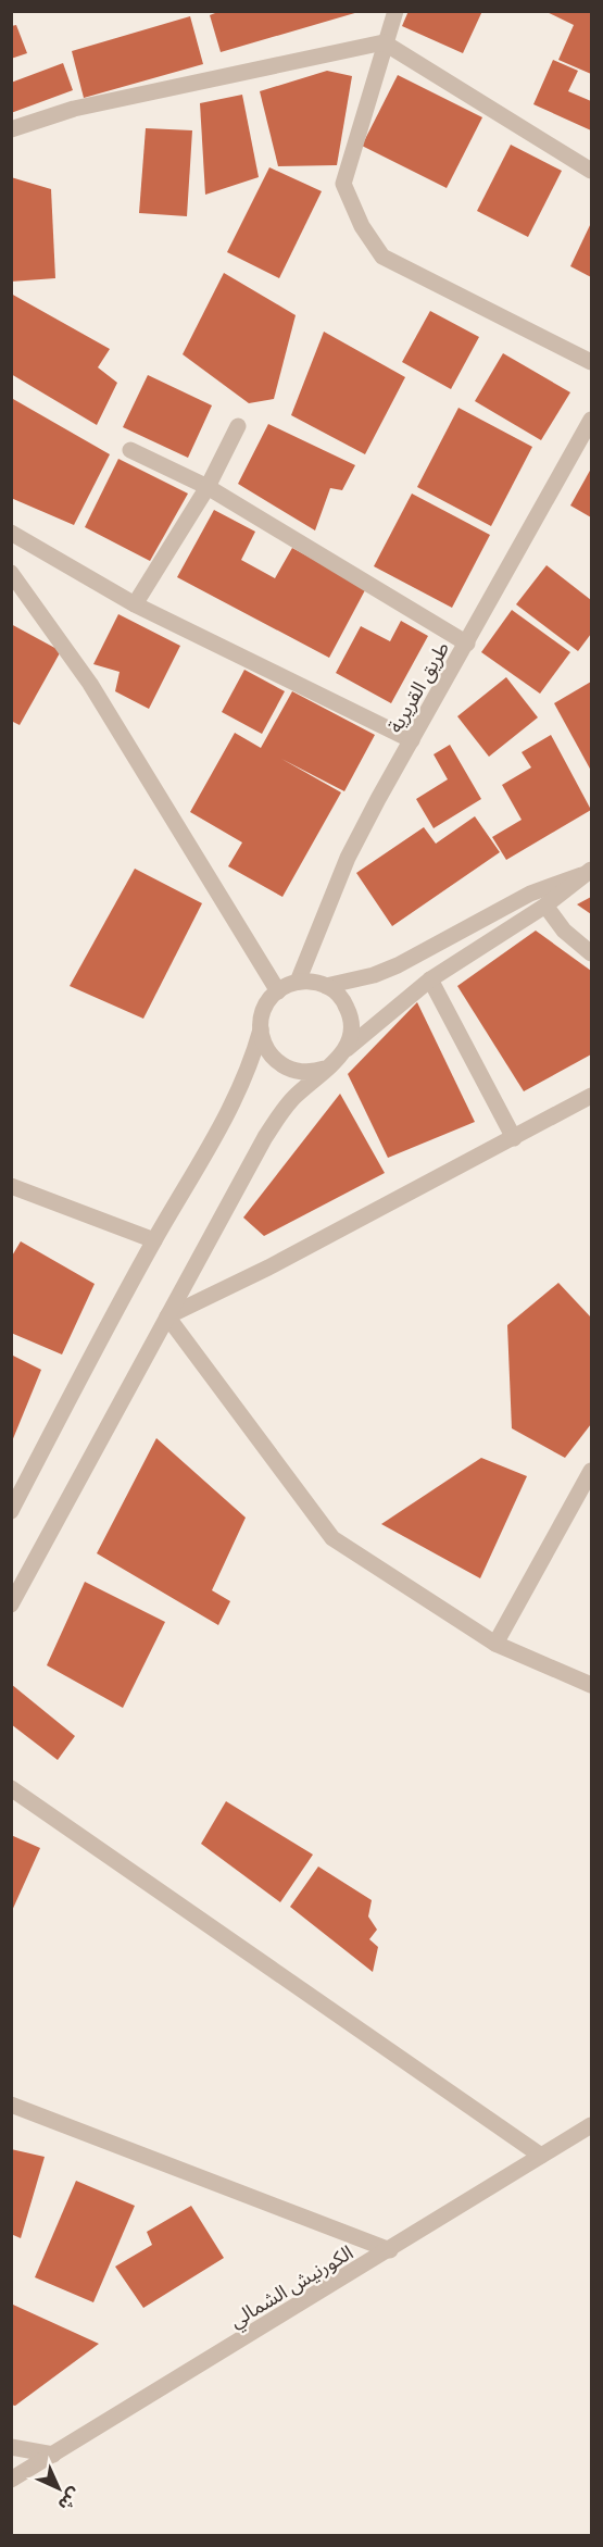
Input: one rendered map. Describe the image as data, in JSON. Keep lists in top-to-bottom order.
{
  "streets": {
    "street": ["طريق القريرية", "الكورنيش الشمالي"]
  },
  "north": "bottom right"
}
